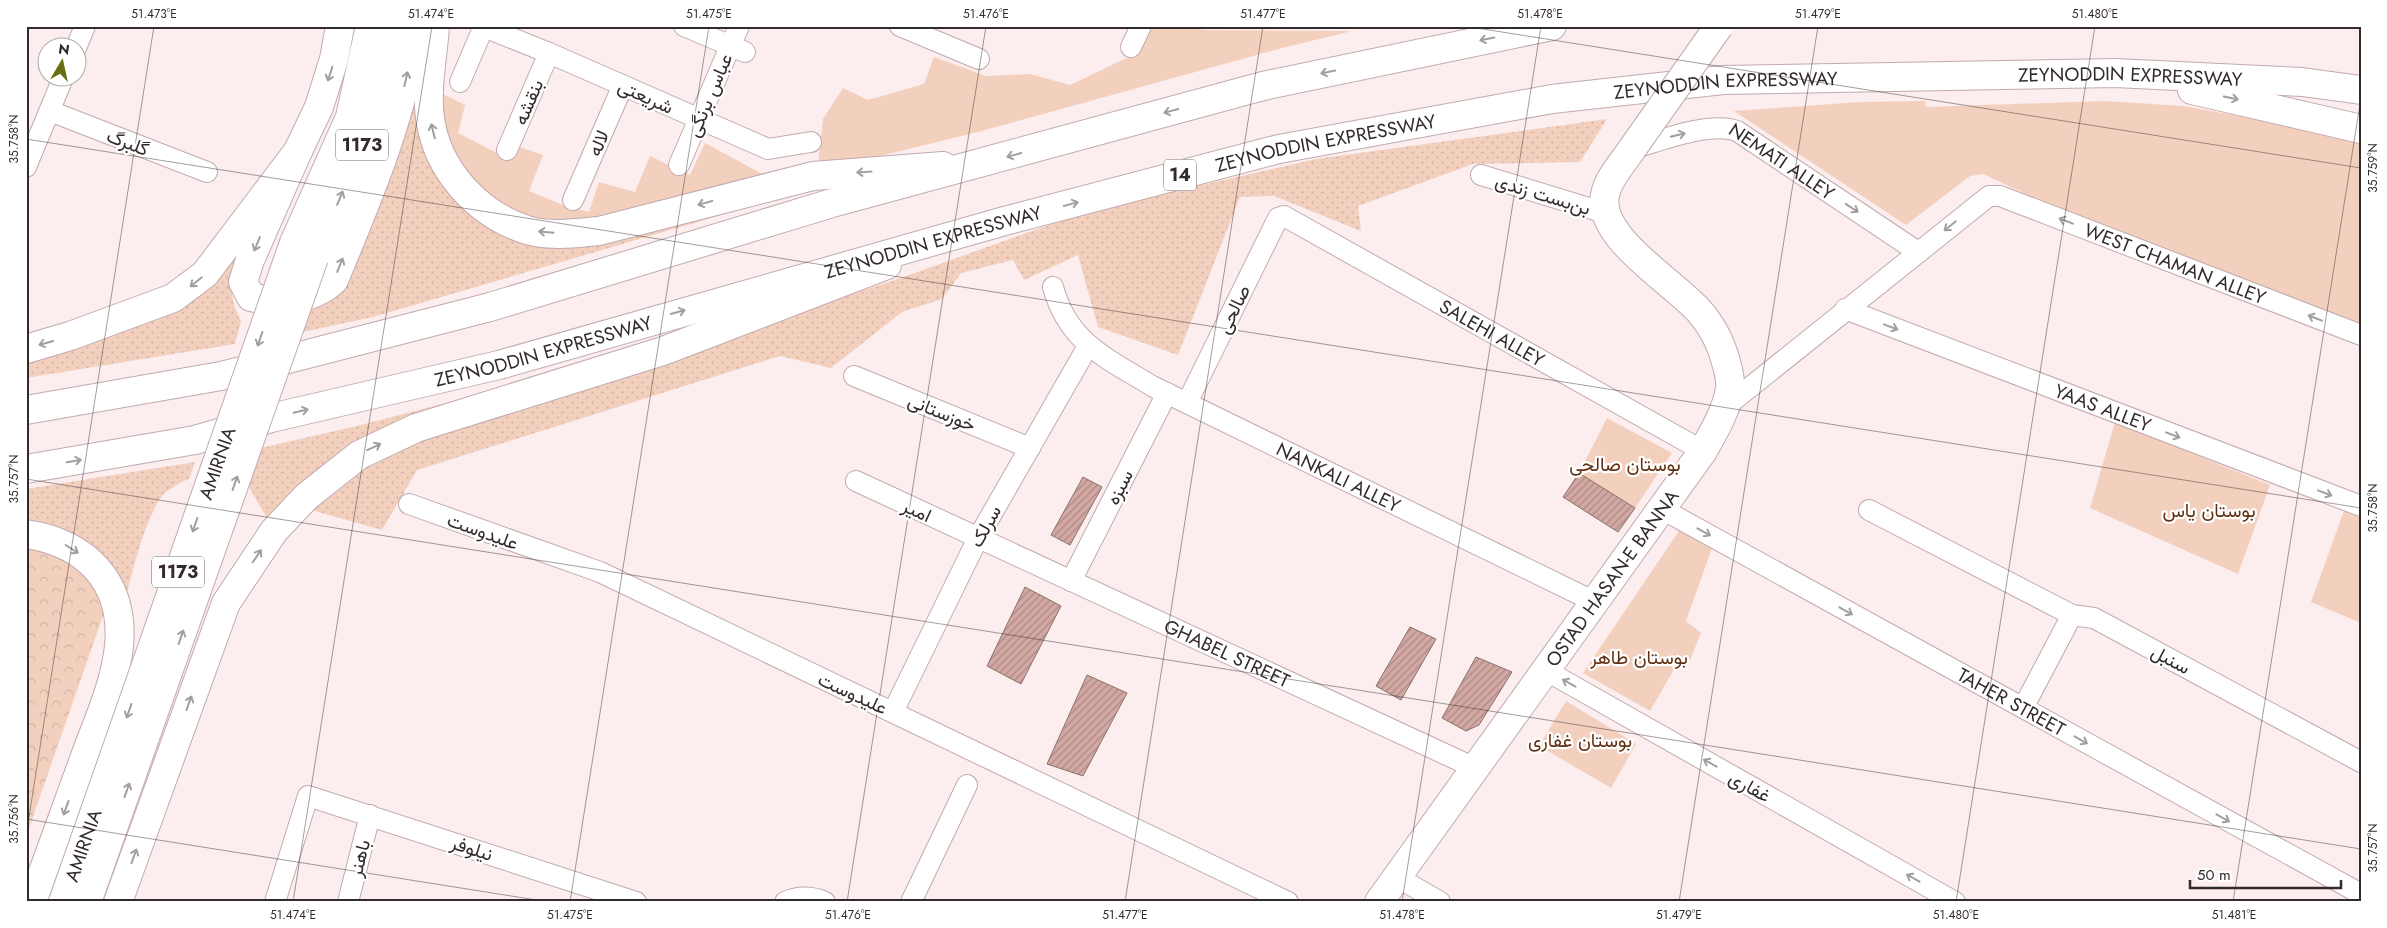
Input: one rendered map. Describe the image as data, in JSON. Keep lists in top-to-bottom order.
{
  "streets": {
    "main road": [
      "ZEYNODDIN EXPRESSWAY",
      "1173",
      "14",
      "AMIRNIA",
      "OSTAD HASAN-E BANNA"
    ],
    "street": [
      "عباس برنگی",
      "شریعتی",
      "بنقشه",
      "گلبرگ",
      "لاله",
      "NEMATI ALLEY",
      "بن‌بست زندی",
      "WEST CHAMAN ALLEY",
      "SALEHI ALLEY",
      "YAAS ALLEY",
      "خوزستانی",
      "NANKALI ALLEY",
      "سبزه",
      "امیر",
      "سرلک",
      "علیدوست",
      "GHABEL STREET",
      "سنبل",
      "TAHER STREET",
      "غفاری",
      "نیلوفر",
      "باهنر"
    ]
  },
  "crossings": [
    ["عباس برنگی", "شریعتی"],
    ["شریعتی", "بنقشه"],
    ["شریعتی", "لاله"],
    ["NEMATI ALLEY", "WEST CHAMAN ALLEY"],
    ["بن‌بست زندی", "OSTAD HASAN-E BANNA"],
    ["SALEHI ALLEY", "NANKALI ALLEY"],
    ["SALEHI ALLEY", "OSTAD HASAN-E BANNA"],
    ["خوزستانی", "سرلک"],
    ["NANKALI ALLEY", "سبزه"],
    ["NANKALI ALLEY", "سرلک"],
    ["NANKALI ALLEY", "OSTAD HASAN-E BANNA"],
    ["سبزه", "GHABEL STREET"],
    ["امیر", "سرلک"],
    ["امیر", "GHABEL STREET"],
    ["سرلک", "علیدوست"],
    ["سرلک", "GHABEL STREET"],
    ["OSTAD HASAN-E BANNA", "GHABEL STREET"],
    ["OSTAD HASAN-E BANNA", "TAHER STREET"],
    ["OSTAD HASAN-E BANNA", "غفاری"],
    ["نیلوفر", "باهنر"]
  ],
  "one_way": [
    "NEMATI ALLEY",
    "WEST CHAMAN ALLEY",
    "YAAS ALLEY",
    "TAHER STREET",
    "غفاری"
  ],
  "parks": [
    "بوستان صالحی",
    "بوستان یاس",
    "بوستان طاهر",
    "بوستان غفاری"
  ],
  "scale_bar": "50 m",
  "north": "top",
  "coordinates": [
    "51.473°E",
    "51.474°E",
    "51.475°E",
    "51.476°E",
    "51.477°E",
    "51.478°E",
    "51.479°E",
    "51.480°E",
    "35.758°N",
    "35.759°N",
    "35.757°N",
    "35.756°N",
    "51.481°E"
  ]
}
